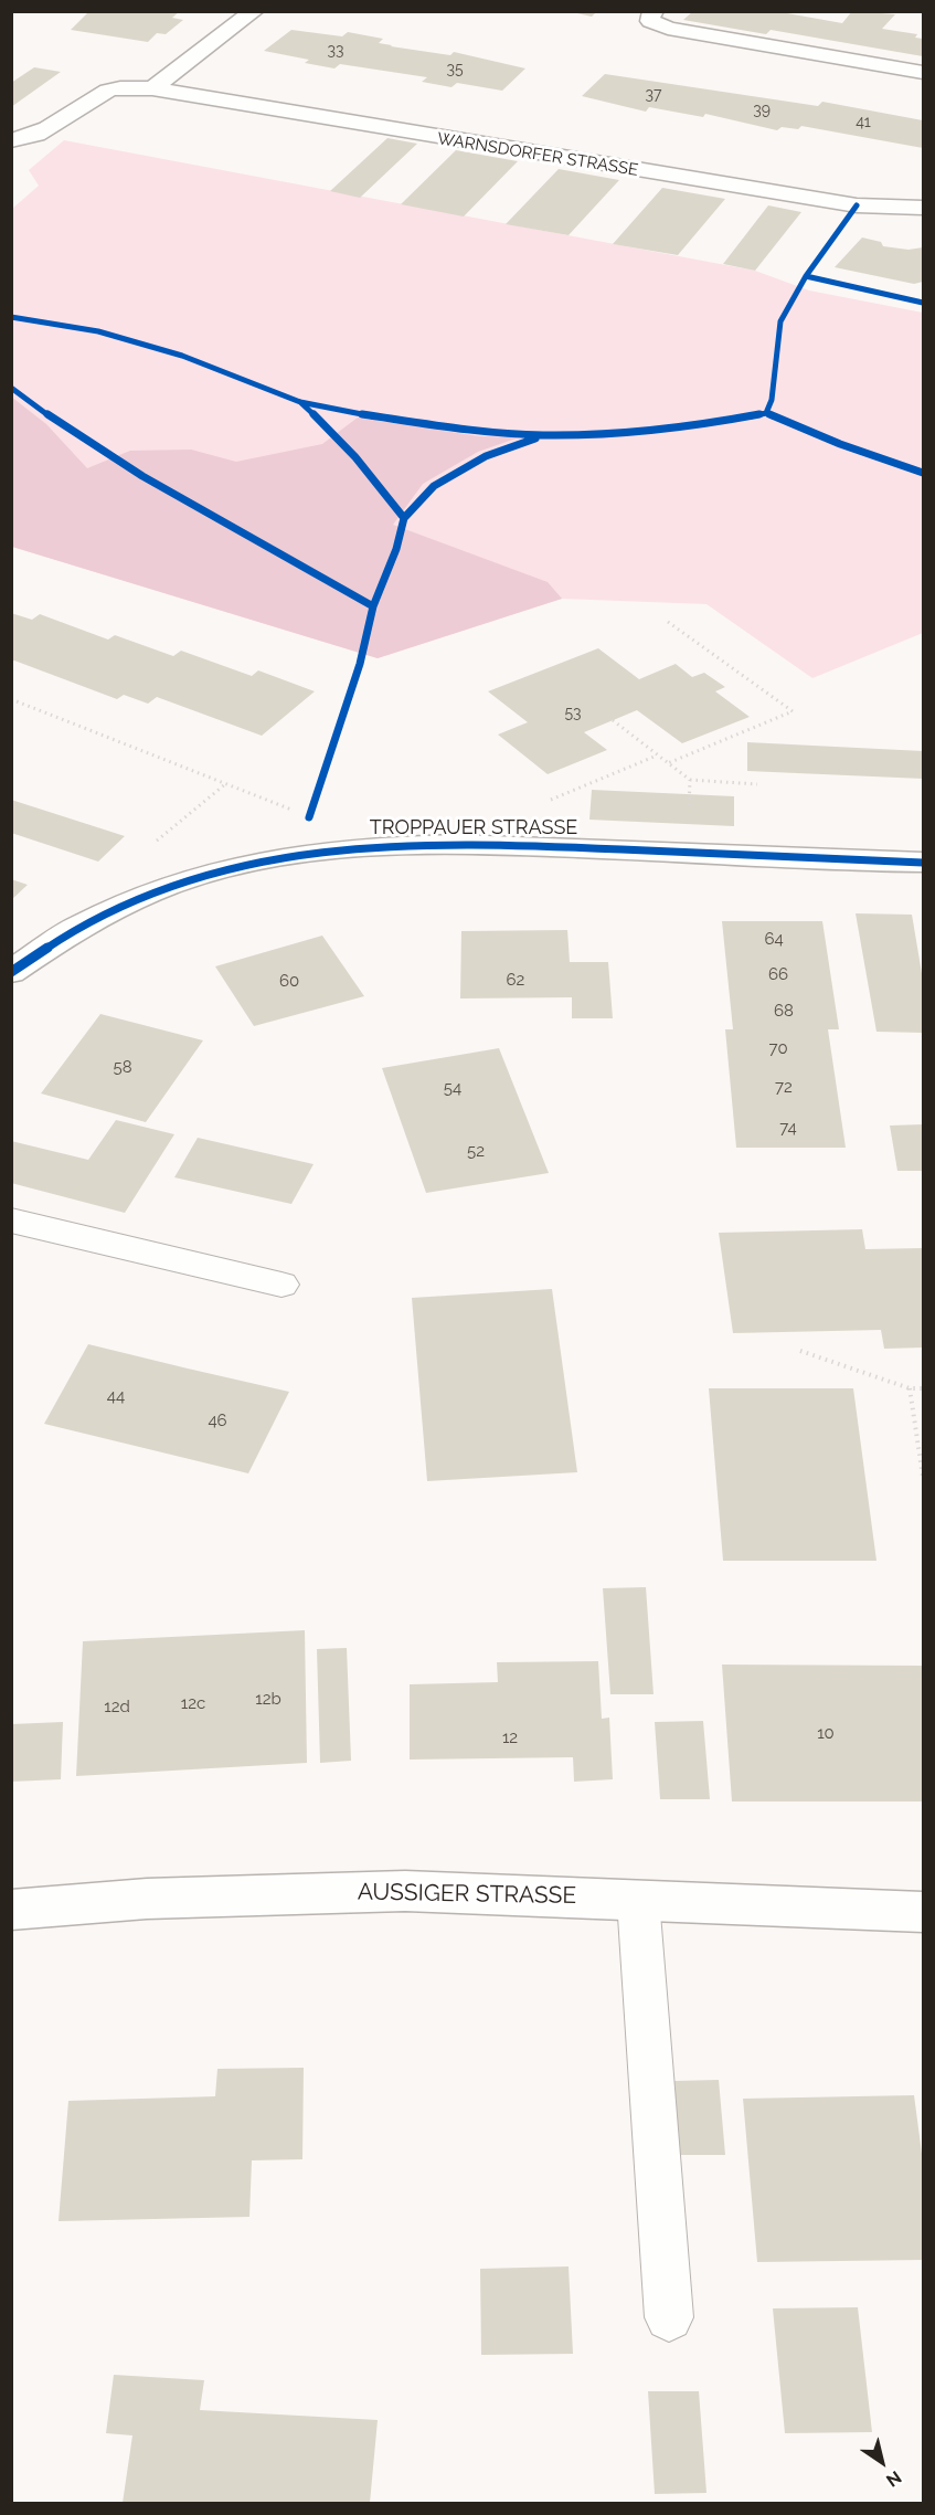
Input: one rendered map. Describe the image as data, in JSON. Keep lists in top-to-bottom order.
{
  "streets": {
    "street": ["WARNSDORFER STRASSE", "TROPPAUER STRASSE", "AUSSIGER STRASSE"]
  },
  "house_numbers": [
    "33",
    "35",
    "37",
    "39",
    "41",
    "53",
    "64",
    "66",
    "62",
    "60",
    "68",
    "70",
    "58",
    "72",
    "54",
    "74",
    "52",
    "44",
    "46",
    "12b",
    "12c",
    "12d",
    "10",
    "12"
  ],
  "north": "bottom right"
}
